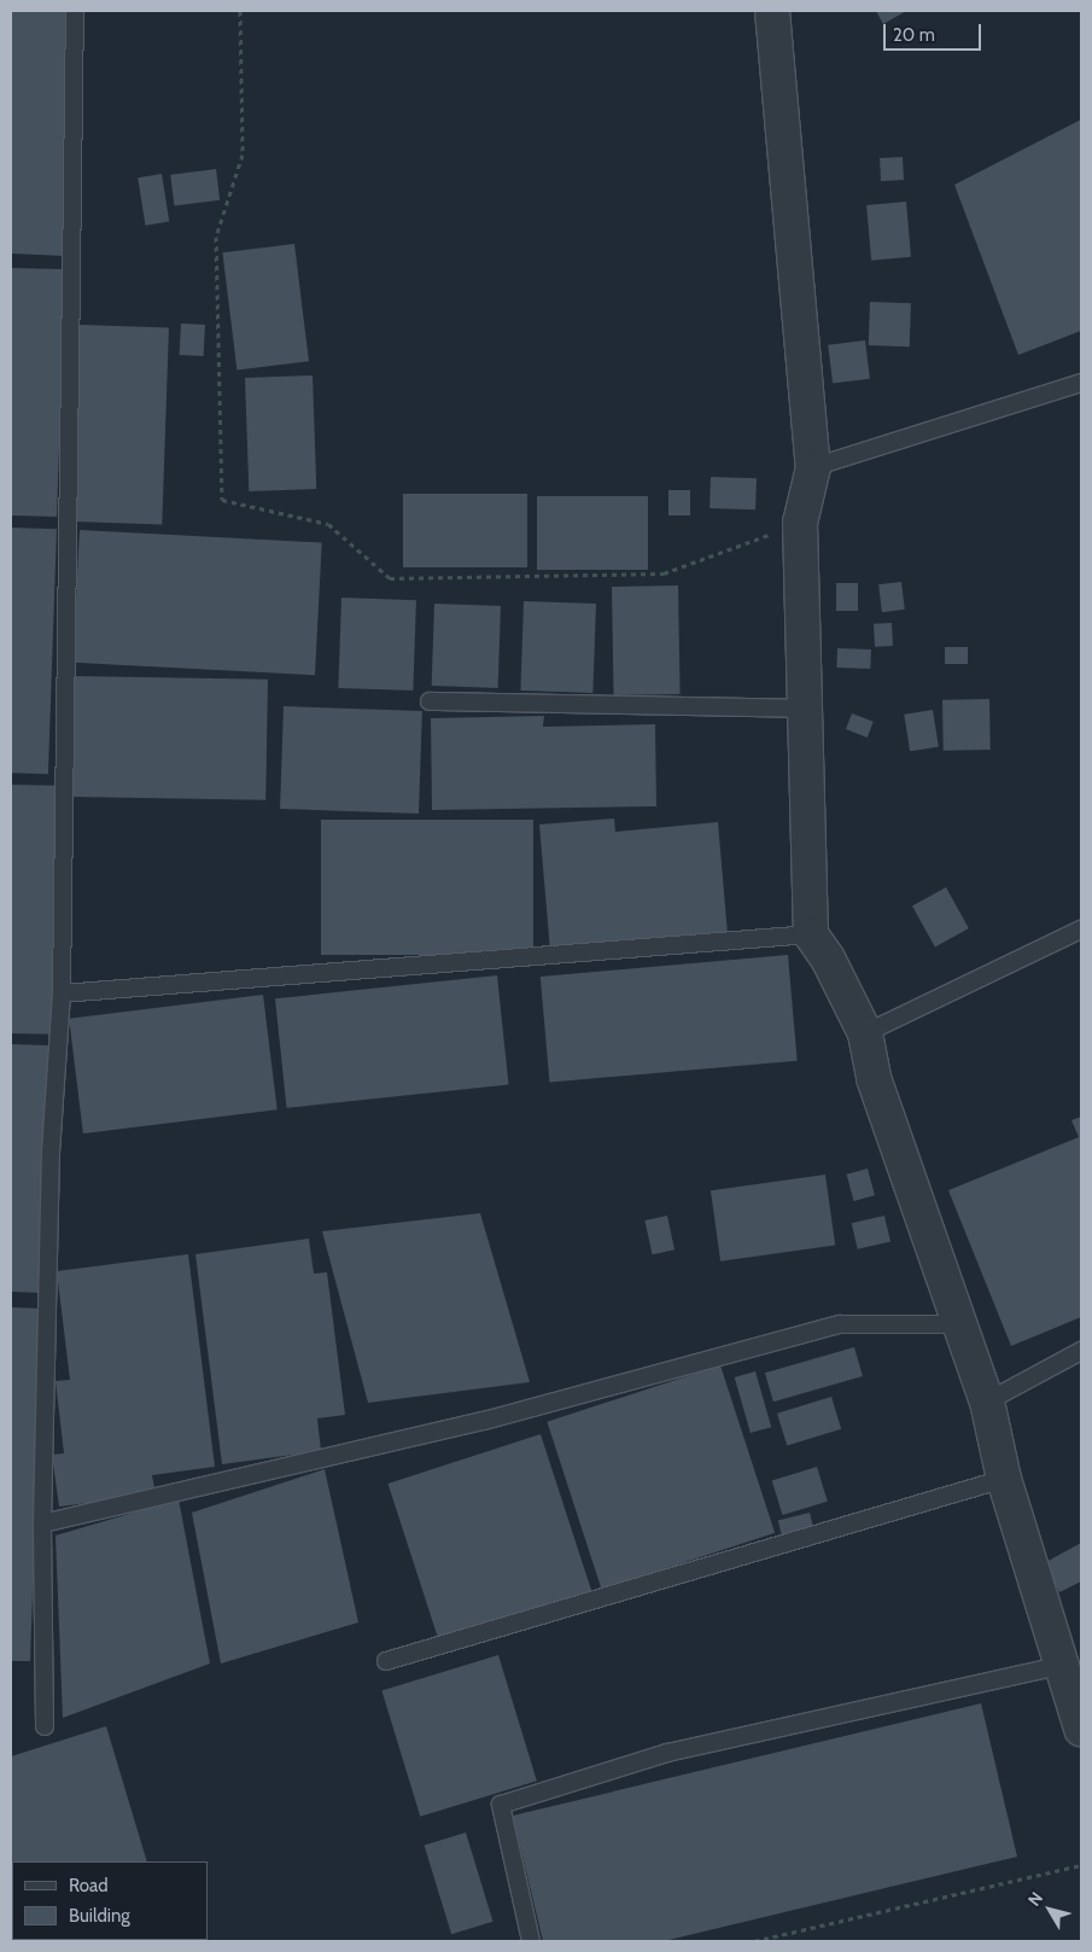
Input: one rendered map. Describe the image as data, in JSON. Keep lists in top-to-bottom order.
{
  "legend": ["Road", "Building"],
  "scale_bar": "20 m",
  "north": "top left"
}
